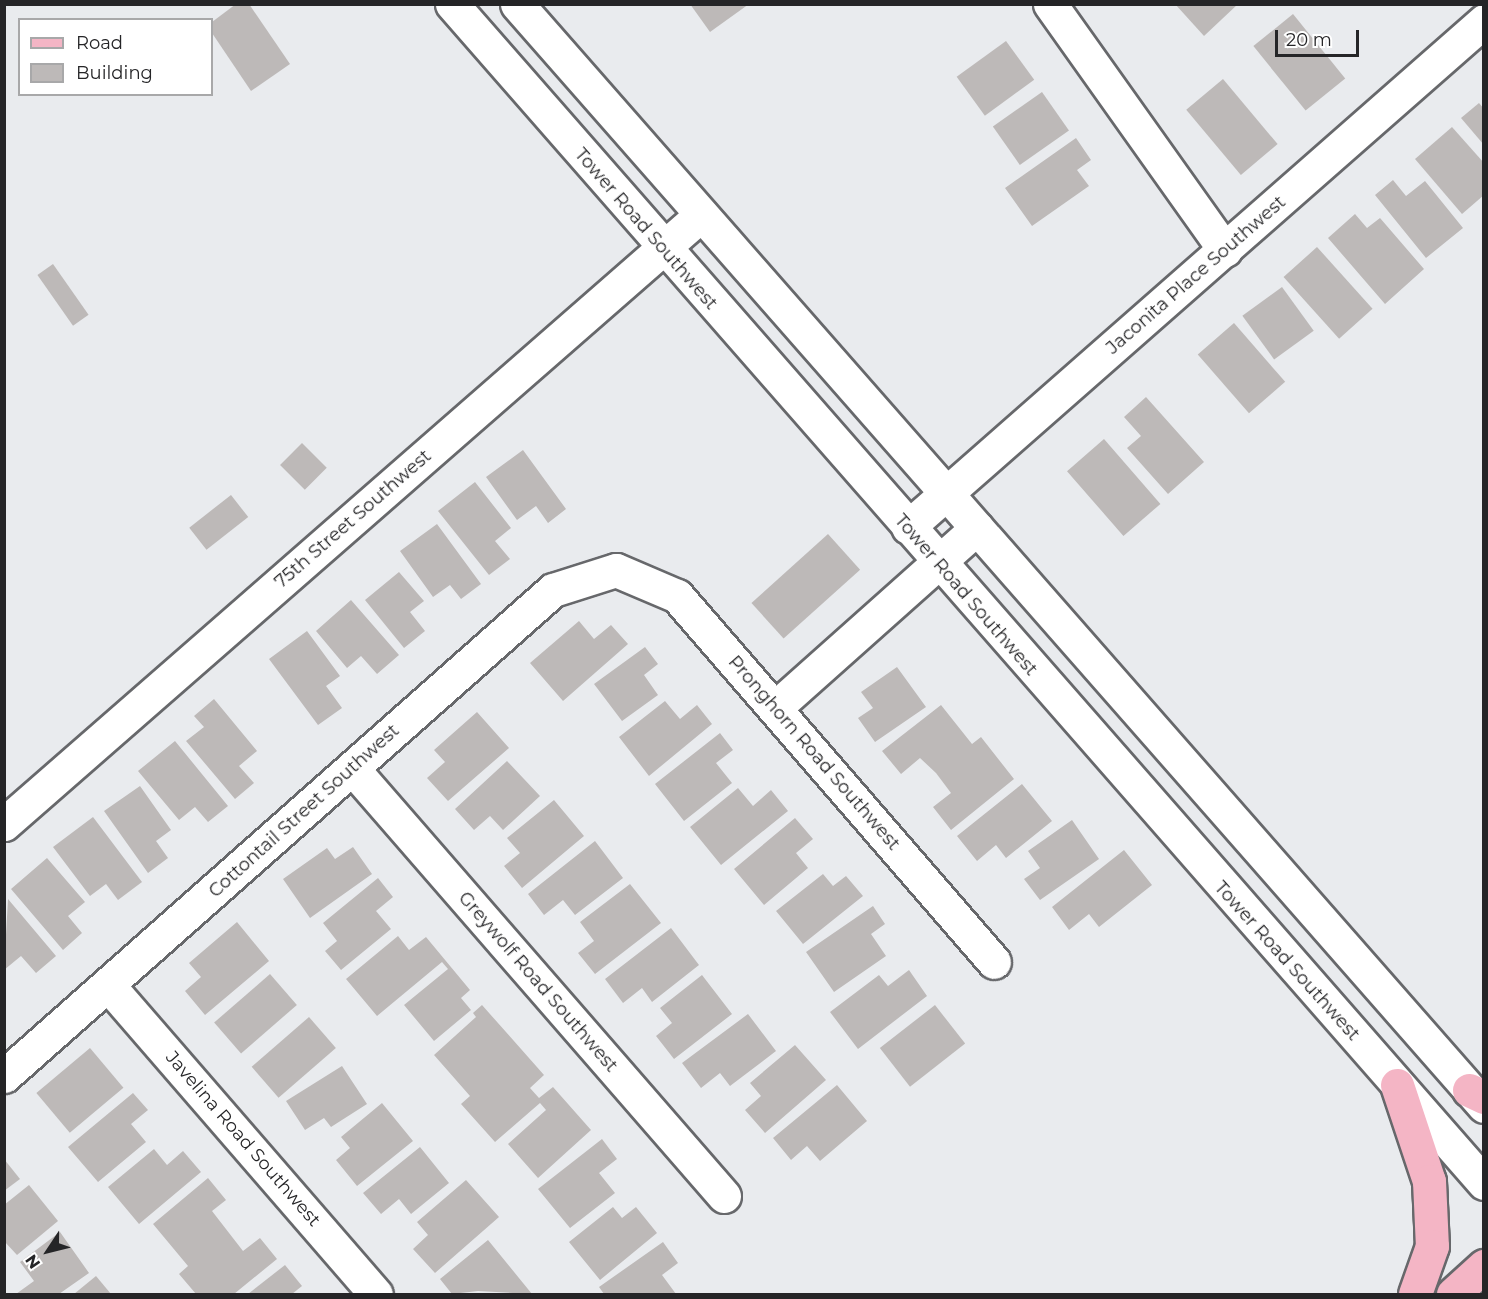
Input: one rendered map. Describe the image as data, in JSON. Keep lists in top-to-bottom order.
{
  "streets": {
    "street": [
      "Tower Road Southwest",
      "Jaconita Place Southwest",
      "75th Street Southwest",
      "Pronghorn Road Southwest",
      "Cottontail Street Southwest",
      "Greywolf Road Southwest",
      "Javelina Road Southwest"
    ]
  },
  "crossings": [
    ["Tower Road Southwest", "Jaconita Place Southwest"],
    ["Tower Road Southwest", "75th Street Southwest"],
    ["Pronghorn Road Southwest", "Cottontail Street Southwest"],
    ["Cottontail Street Southwest", "Greywolf Road Southwest"],
    ["Cottontail Street Southwest", "Javelina Road Southwest"]
  ],
  "legend": ["Road", "Building"],
  "scale_bar": "20 m",
  "north": "bottom left"
}
